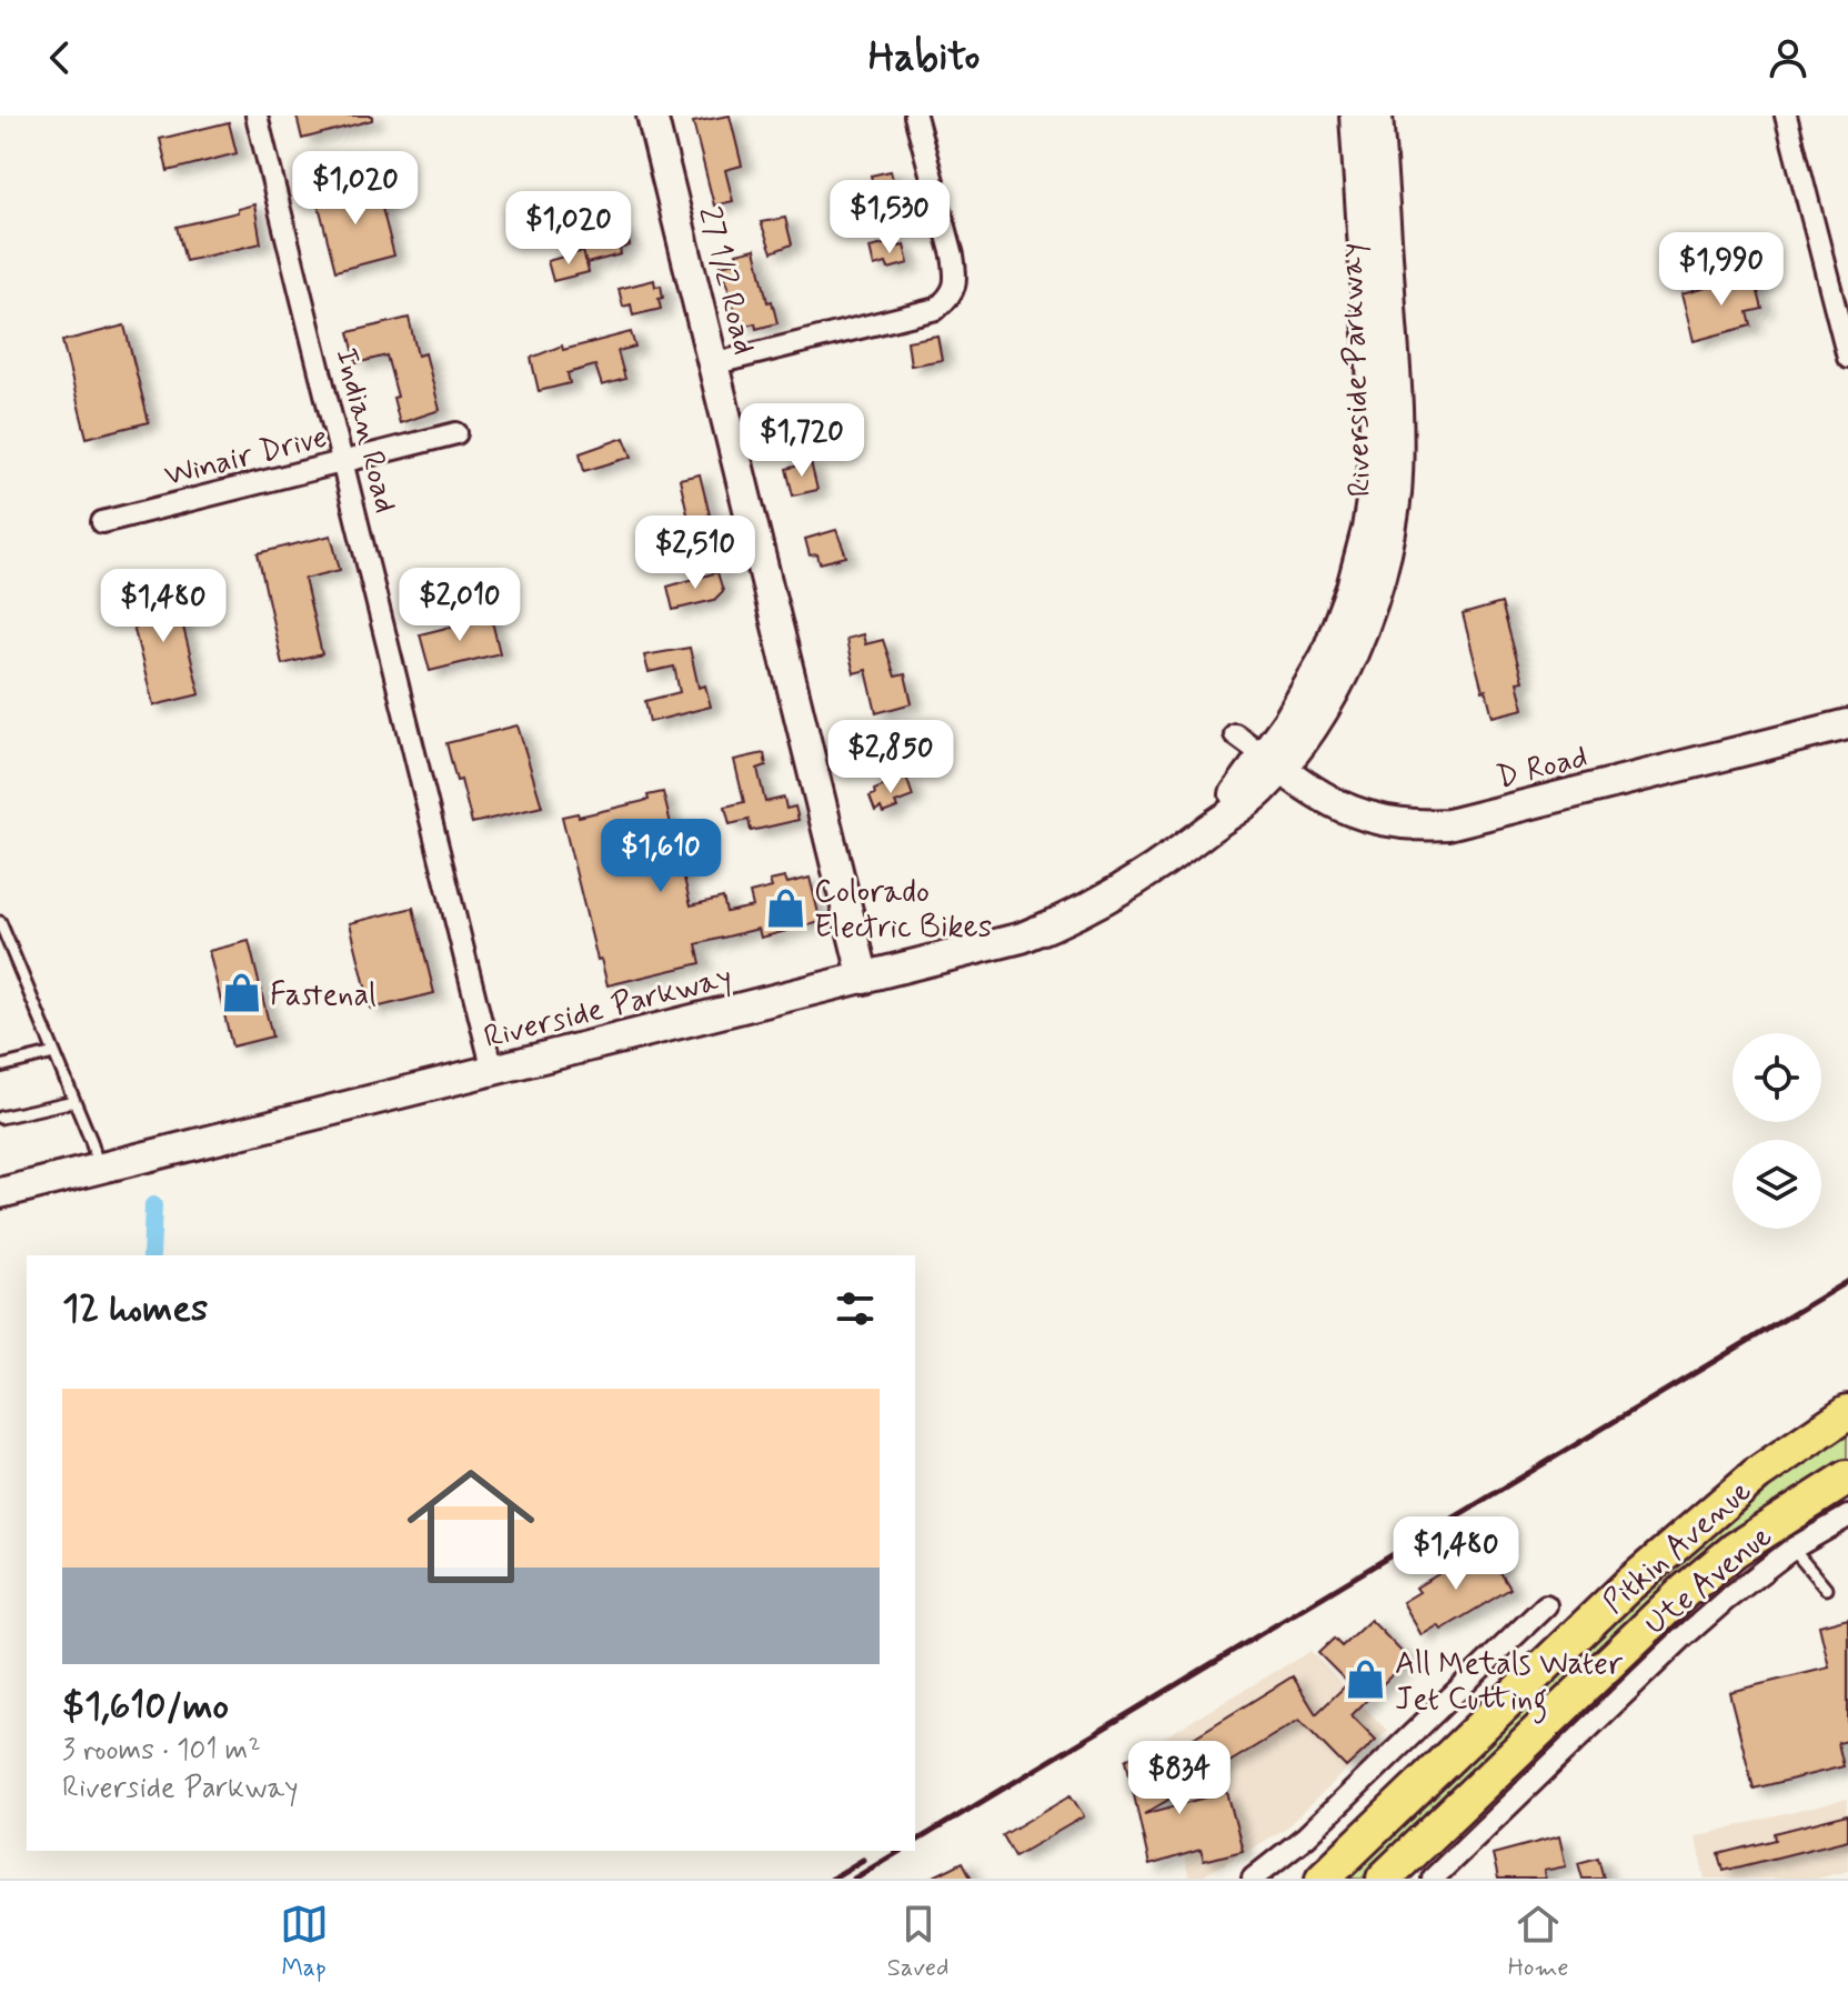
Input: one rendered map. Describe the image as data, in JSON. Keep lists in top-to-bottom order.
{
  "streets": {
    "main road": [
      "27 1/2 Road",
      "Riverside Parkway",
      "D Road",
      "Pitkin Avenue",
      "Ute Avenue"
    ],
    "street": ["Indian Road", "Winair Drive"]
  },
  "crossings": [
    ["27 1/2 Road", "Riverside Parkway"],
    ["Riverside Parkway", "Indian Road"],
    ["Riverside Parkway", "D Road"],
    ["Indian Road", "Winair Drive"]
  ],
  "places": {
    "shop": ["Colorado Electric Bikes", "Fastenal", "All Metals Water Jet Cutting"]
  },
  "page": {
    "header": "Habito",
    "price": [
      "$1,020",
      "$1,530",
      "$1,020",
      "$1,990",
      "$1,720",
      "$2,510",
      "$2,010",
      "$1,480",
      "$2,850",
      "$1,610",
      "$1,480",
      "$834"
    ],
    "heading": "12 homes",
    "list": [
      {
        "name": "$1,610/mo",
        "note": "3 rooms · 101 m² · Riverside Parkway"
      }
    ],
    "tabs": ["Map", "Saved", "Home"]
  }
}
